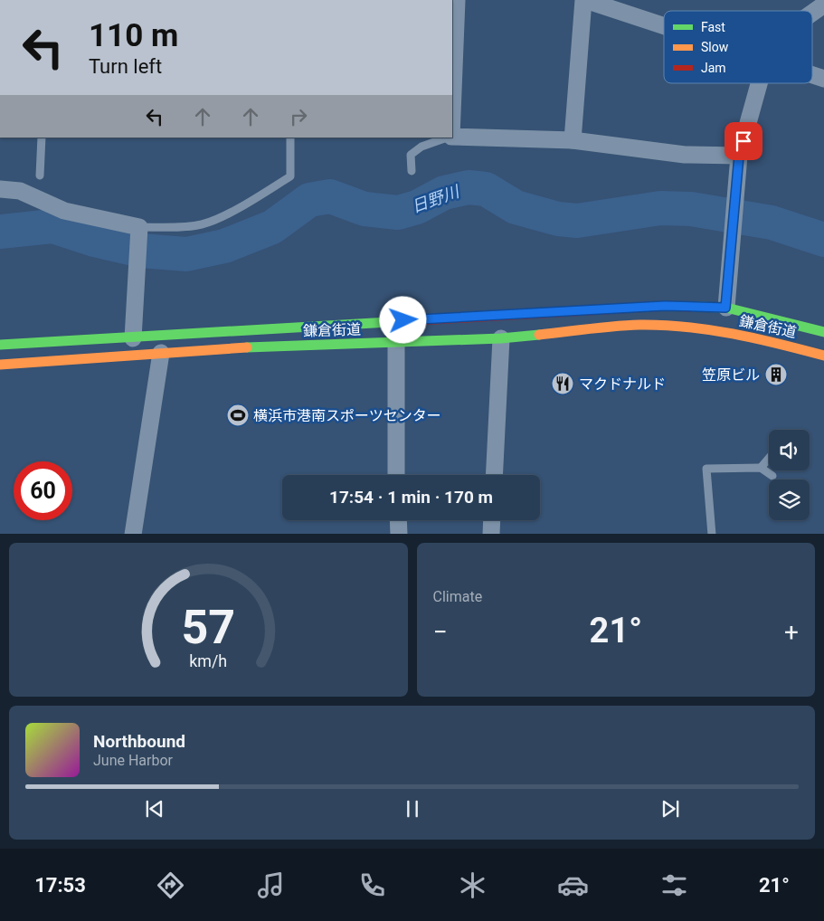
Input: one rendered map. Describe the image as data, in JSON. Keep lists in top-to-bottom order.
{
  "streets": {
    "main road": ["鎌倉街道"]
  },
  "water": ["日野川"],
  "places": {
    "building": ["笠原ビル"],
    "restaurant": ["マクドナルド"],
    "sports": ["横浜市港南スポーツセンター"]
  },
  "legend": ["Fast", "Slow", "Jam"],
  "page": {
    "turn": ["110 m", "Turn left"],
    "limit": "60",
    "trip": "17:54 · 1 min · 170 m",
    "tile": "Climate",
    "heat": ["−", "21°", "+"],
    "song": ["Northbound", "June Harbor"],
    "tabs": ["17:53", "21°"],
    "gauge": ["57", "km/h"]
  }
}
